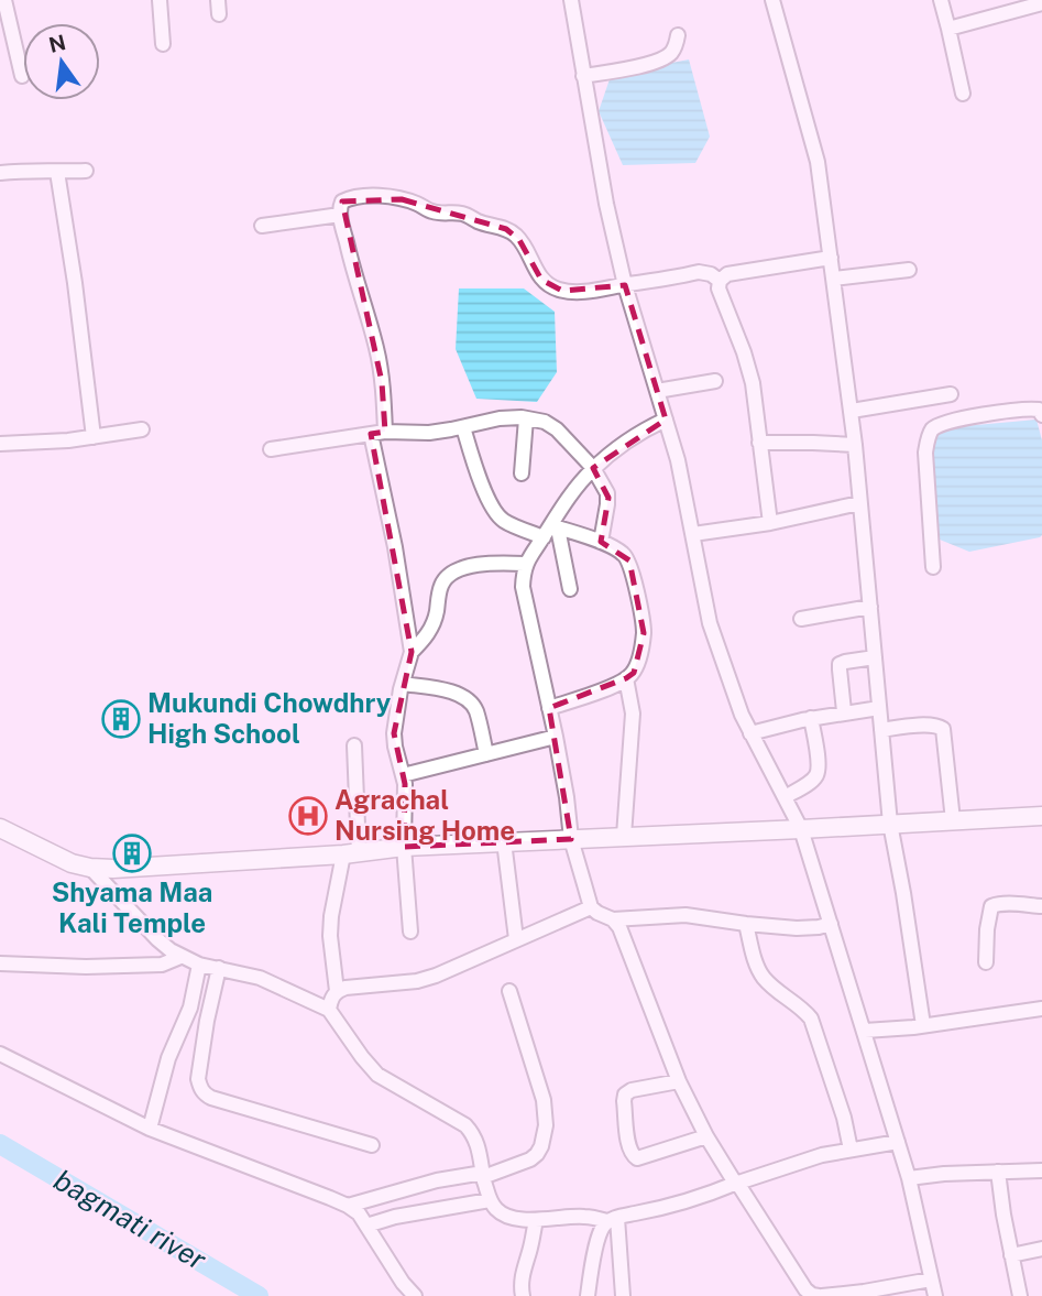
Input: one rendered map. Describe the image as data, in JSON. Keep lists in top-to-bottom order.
{
  "water": ["bagmati river"],
  "places": {
    "building": ["Mukundi Chowdhry High School", "Shyama Maa Kali Temple"],
    "hospital": ["Agrachal Nursing Home"]
  },
  "north": "top"
}
